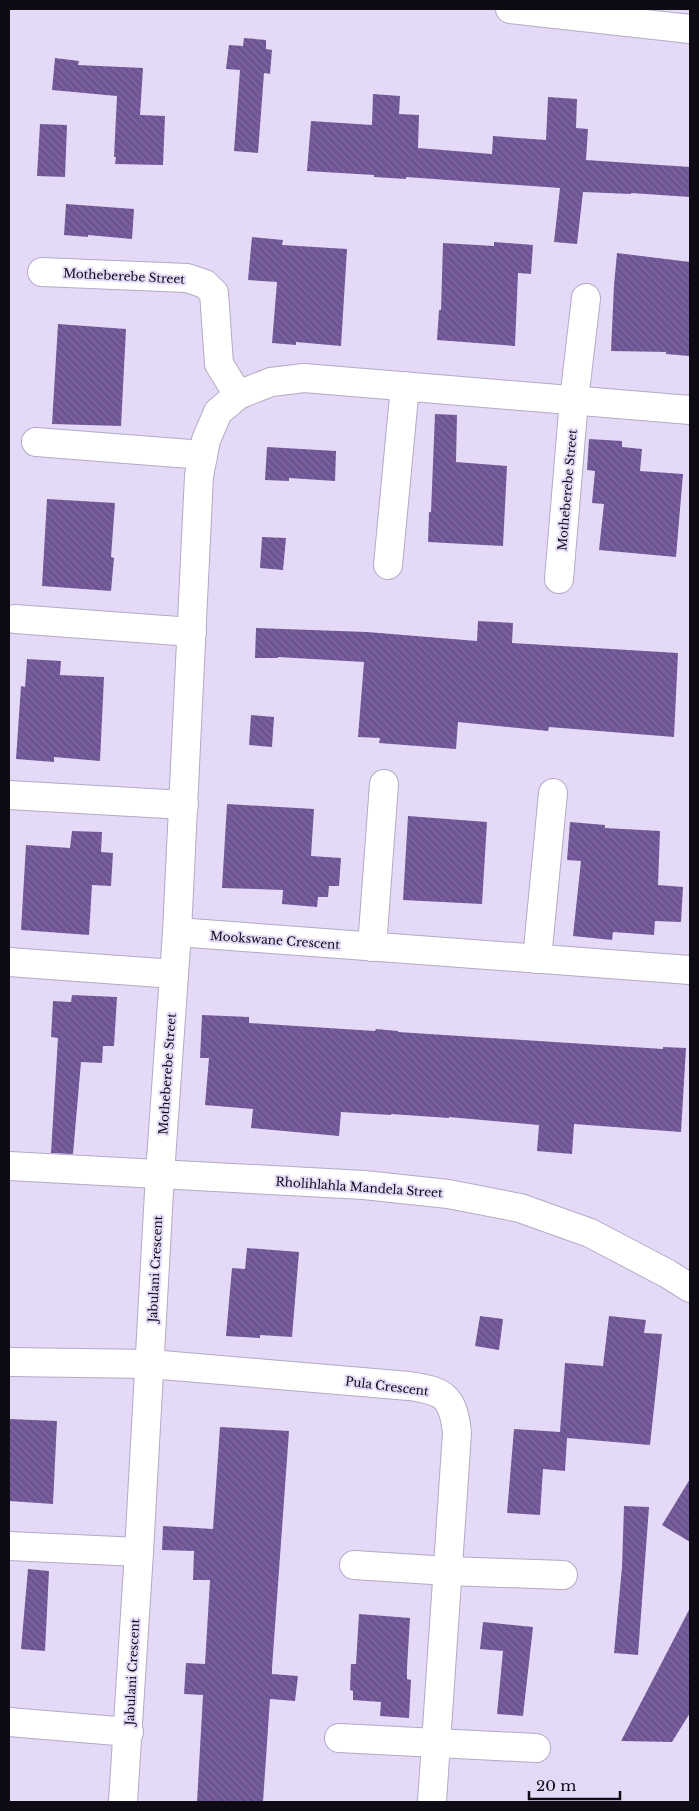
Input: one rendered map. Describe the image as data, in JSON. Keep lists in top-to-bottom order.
{
  "streets": {
    "street": [
      "Motheberebe Street",
      "Mookswane Crescent",
      "Rholihlahla Mandela Street",
      "Jabulani Crescent",
      "Pula Crescent"
    ]
  },
  "crossings": [
    ["Motheberebe Street", "Mookswane Crescent"],
    ["Motheberebe Street", "Rholihlahla Mandela Street"],
    ["Motheberebe Street", "Jabulani Crescent"],
    ["Rholihlahla Mandela Street", "Jabulani Crescent"],
    ["Jabulani Crescent", "Pula Crescent"]
  ],
  "scale_bar": "20 m"
}
